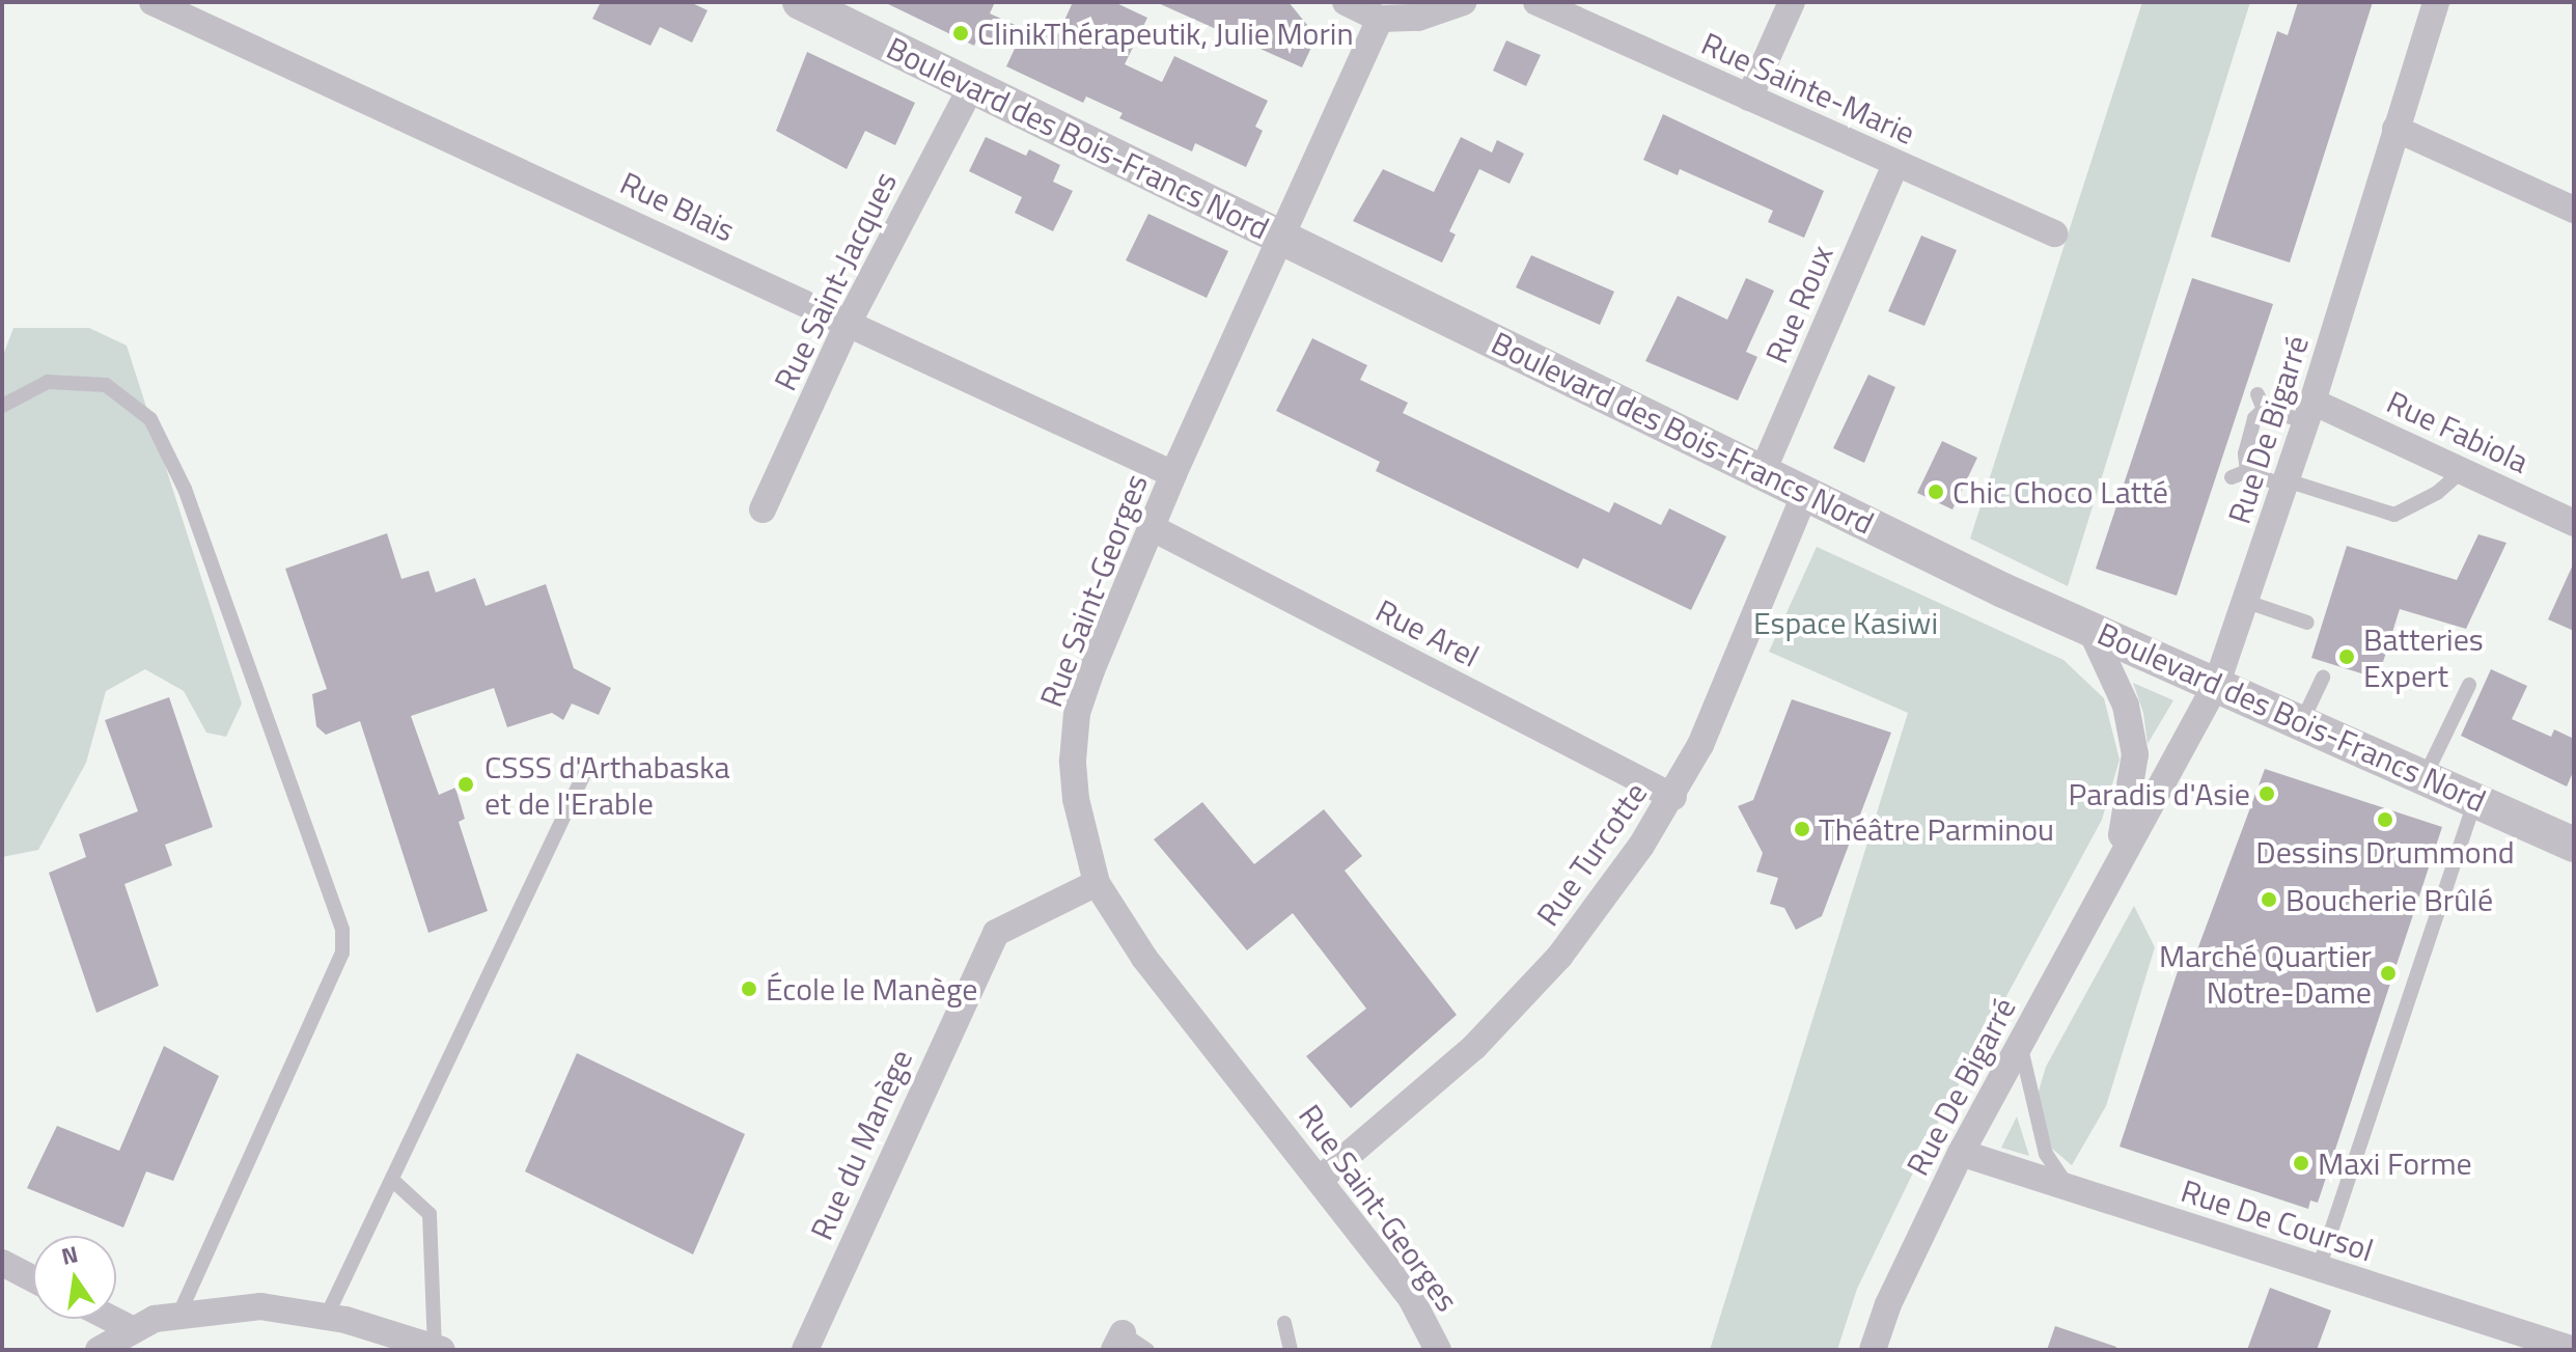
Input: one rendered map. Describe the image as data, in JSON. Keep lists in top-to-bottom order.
{
  "streets": {
    "street": [
      "Rue Sainte-Marie",
      "Boulevard des Bois-Francs Nord",
      "Rue Blais",
      "Rue Saint-Jacques",
      "Rue Roux",
      "Rue De Bigarré",
      "Rue Fabiola",
      "Rue Saint-Georges",
      "Rue Arel",
      "Rue Turcotte",
      "Rue du Manège",
      "Rue De Coursol"
    ]
  },
  "crossings": [
    ["Rue Sainte-Marie", "Rue Roux"],
    ["Boulevard des Bois-Francs Nord", "Rue Saint-Jacques"],
    ["Boulevard des Bois-Francs Nord", "Rue Roux"],
    ["Boulevard des Bois-Francs Nord", "Rue De Bigarré"],
    ["Boulevard des Bois-Francs Nord", "Rue Saint-Georges"],
    ["Boulevard des Bois-Francs Nord", "Rue Turcotte"],
    ["Rue Blais", "Rue Saint-Jacques"],
    ["Rue Blais", "Rue Saint-Georges"],
    ["Rue De Bigarré", "Rue Fabiola"],
    ["Rue De Bigarré", "Rue De Coursol"],
    ["Rue Saint-Georges", "Rue Arel"],
    ["Rue Saint-Georges", "Rue Turcotte"],
    ["Rue Saint-Georges", "Rue du Manège"],
    ["Rue Arel", "Rue Turcotte"]
  ],
  "parks": ["Espace Kasiwi"],
  "places": [
    "ClinikThérapeutik, Julie Morin",
    "Chic Choco Latté",
    "Batteries Expert",
    "CSSS d'Arthabaska et de l'Erable",
    "Paradis d'Asie",
    "Dessins Drummond",
    "Théâtre Parminou",
    "Boucherie Brûlé",
    "Marché Quartier Notre-Dame",
    "École le Manège",
    "Maxi Forme"
  ],
  "north": "top"
}
